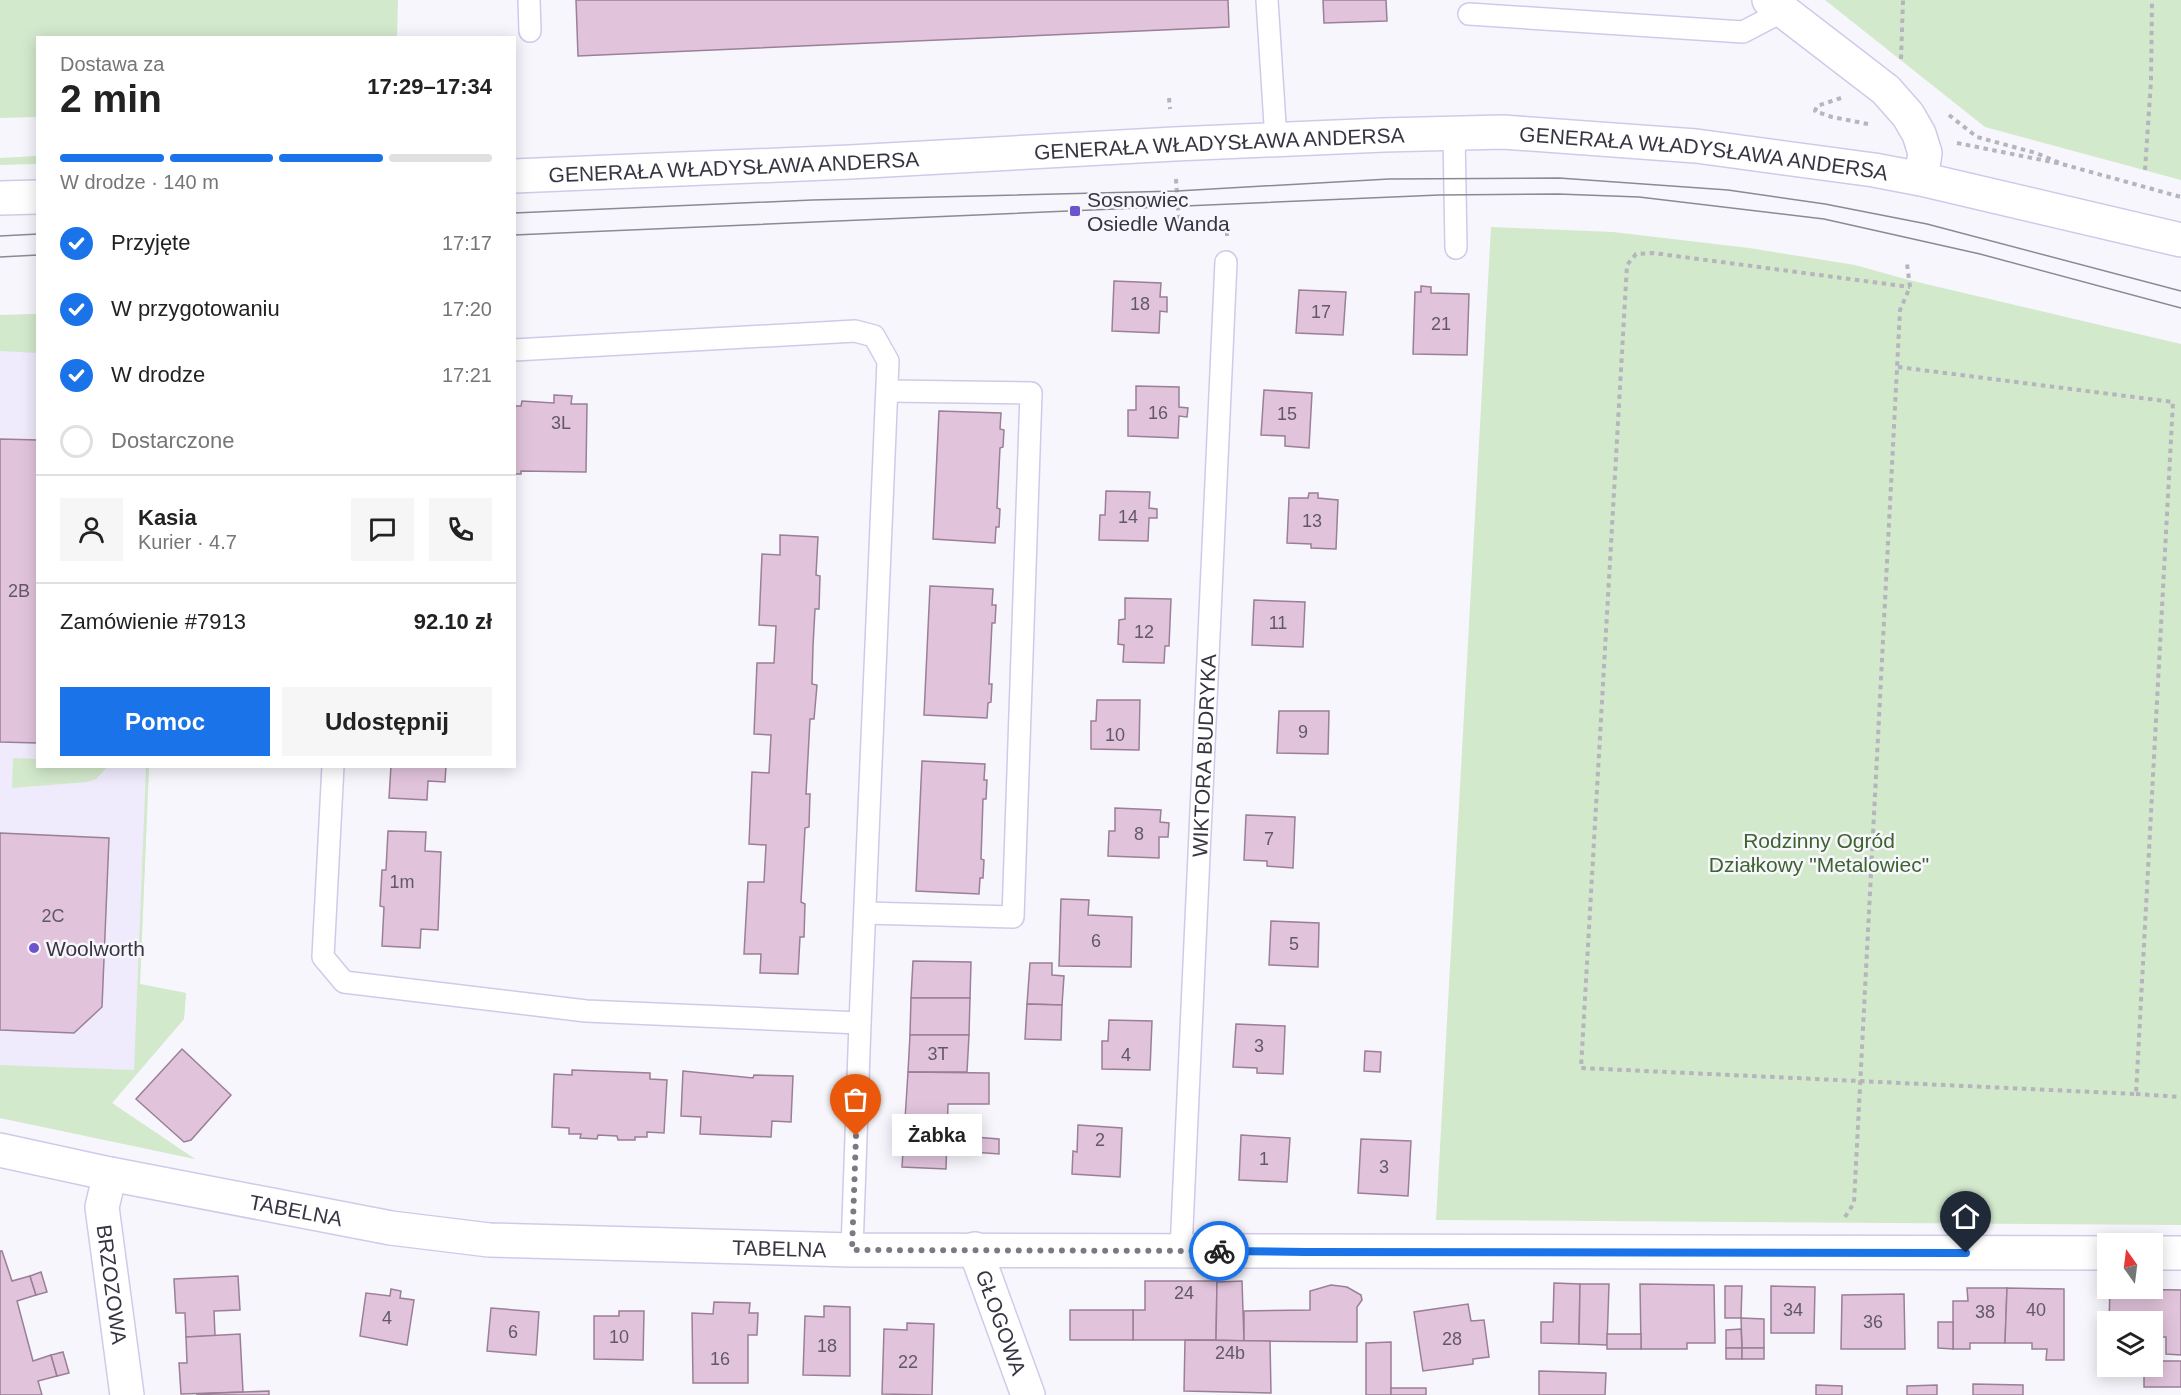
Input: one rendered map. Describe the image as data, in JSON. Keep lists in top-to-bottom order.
{
  "streets": {
    "street": [
      "GENERAŁA WŁADYSŁAWA ANDERSA",
      "TABELNA",
      "BRZOZOWA",
      "GŁOGOWA"
    ],
    "lane": ["WIKTORA BUDRYKA"]
  },
  "crossings": [
    ["WIKTORA BUDRYKA", "TABELNA"],
    ["TABELNA", "BRZOZOWA"],
    ["TABELNA", "GŁOGOWA"]
  ],
  "parks": ["Rodzinny Ogród Działkowy \"Metalowiec\""],
  "places": {
    "transit": ["Sosnowiec Osiedle Wanda"],
    "other": ["Woolworth", "Żabka"]
  },
  "house_numbers": [
    "18",
    "17",
    "21",
    "16",
    "15",
    "3L",
    "14",
    "13",
    "2B",
    "11",
    "12",
    "9",
    "10",
    "8",
    "7",
    "1m",
    "2C",
    "6",
    "5",
    "3",
    "3T",
    "4",
    "2",
    "1",
    "3",
    "24",
    "34",
    "40",
    "38",
    "4",
    "36",
    "6",
    "10",
    "28",
    "18",
    "24b",
    "16",
    "22"
  ],
  "north": "top",
  "page": {
    "heading": ["2 min", "Dostawa za", "17:29–17:34"],
    "panel": [
      "Kasia",
      "Kurier · 4.7",
      "Zamówienie #7913",
      "92.10 zł"
    ],
    "bar": "W drodze · 140 m",
    "list": [
      ["Przyjęte", "17:17"],
      ["W przygotowaniu", "17:20"],
      ["W drodze", "17:21"],
      "Dostarczone"
    ],
    "buttons": ["Pomoc", "Udostępnij"],
    "bubble": "Żabka"
  }
}
